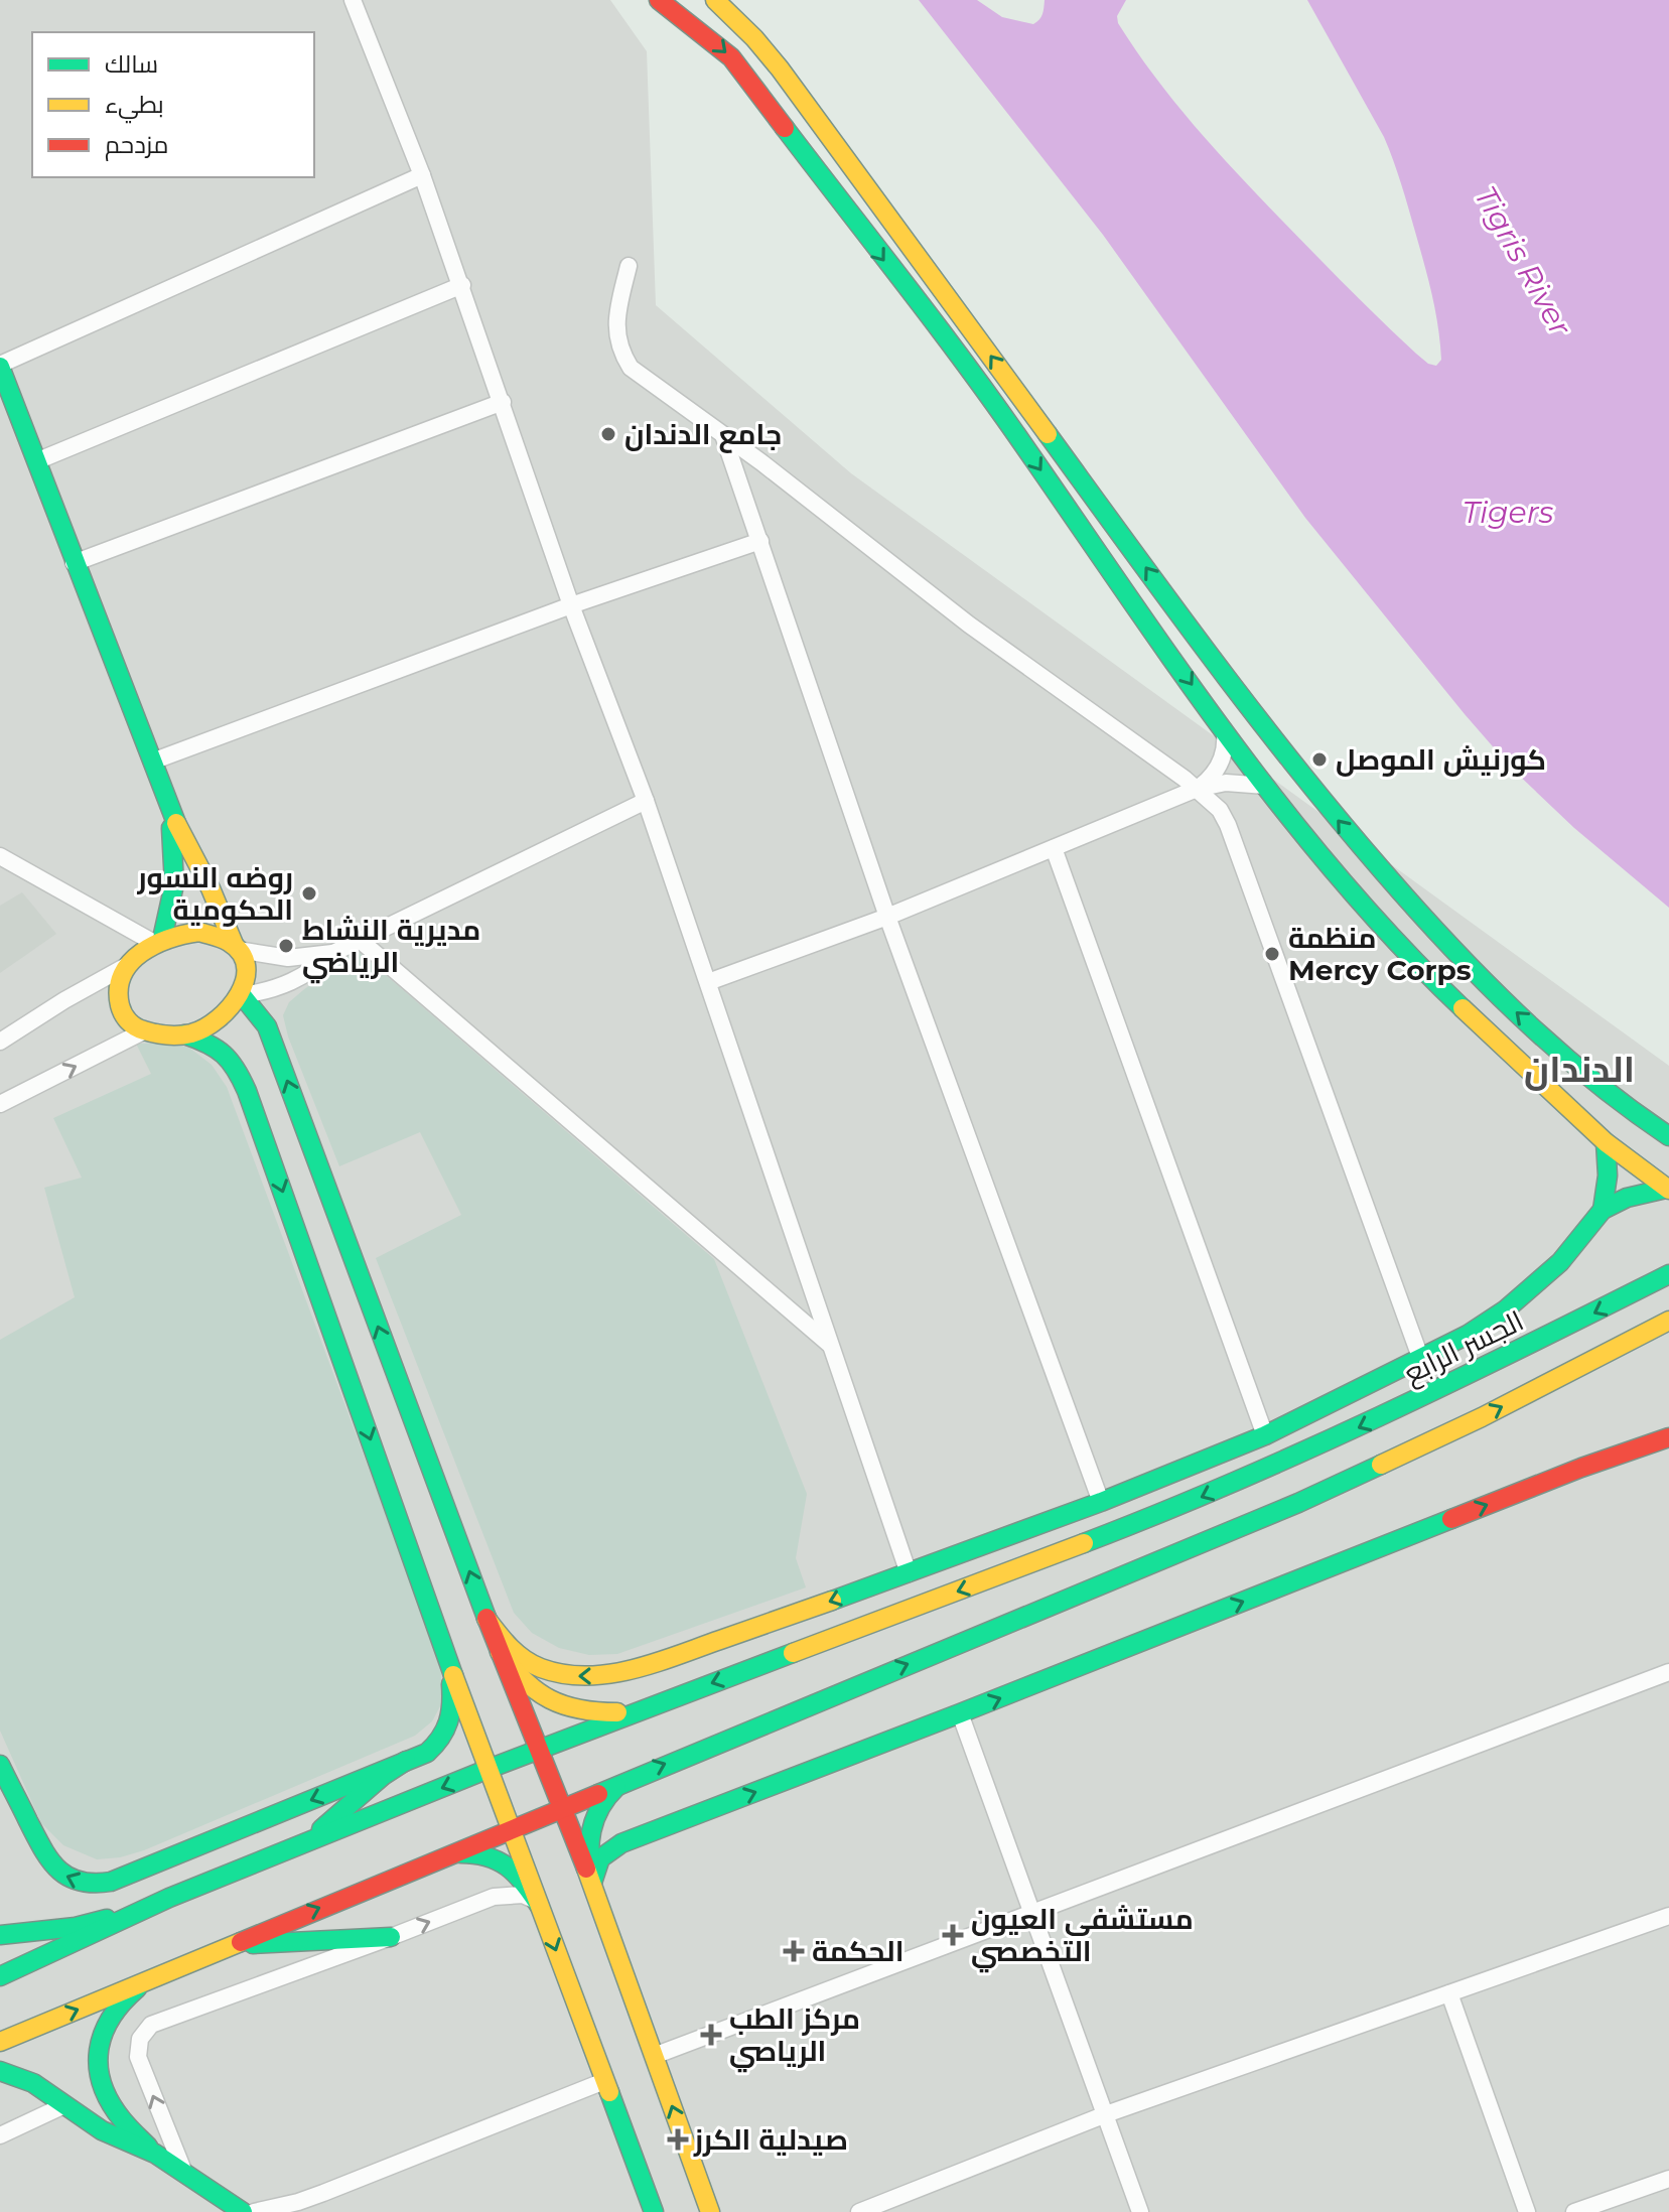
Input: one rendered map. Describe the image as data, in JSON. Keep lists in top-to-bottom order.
{
  "streets": {
    "main road": ["الجسر الرابع"]
  },
  "districts": ["الدندان"],
  "water": ["Tigris River", "Tigers"],
  "places": {
    "other": [
      "جامع الدندان",
      "كورنيش الموصل",
      "روضه النسور الحكومية",
      "مديرية النشاط الرياضي",
      "منظمة Mercy Corps"
    ],
    "health": [
      "مستشفى العيون التخصصي",
      "الحكمة",
      "مركز الطب الرياصي",
      "صيدلية الكرز"
    ]
  },
  "legend": ["سالك", "بطيء", "مزدحم"]
}
